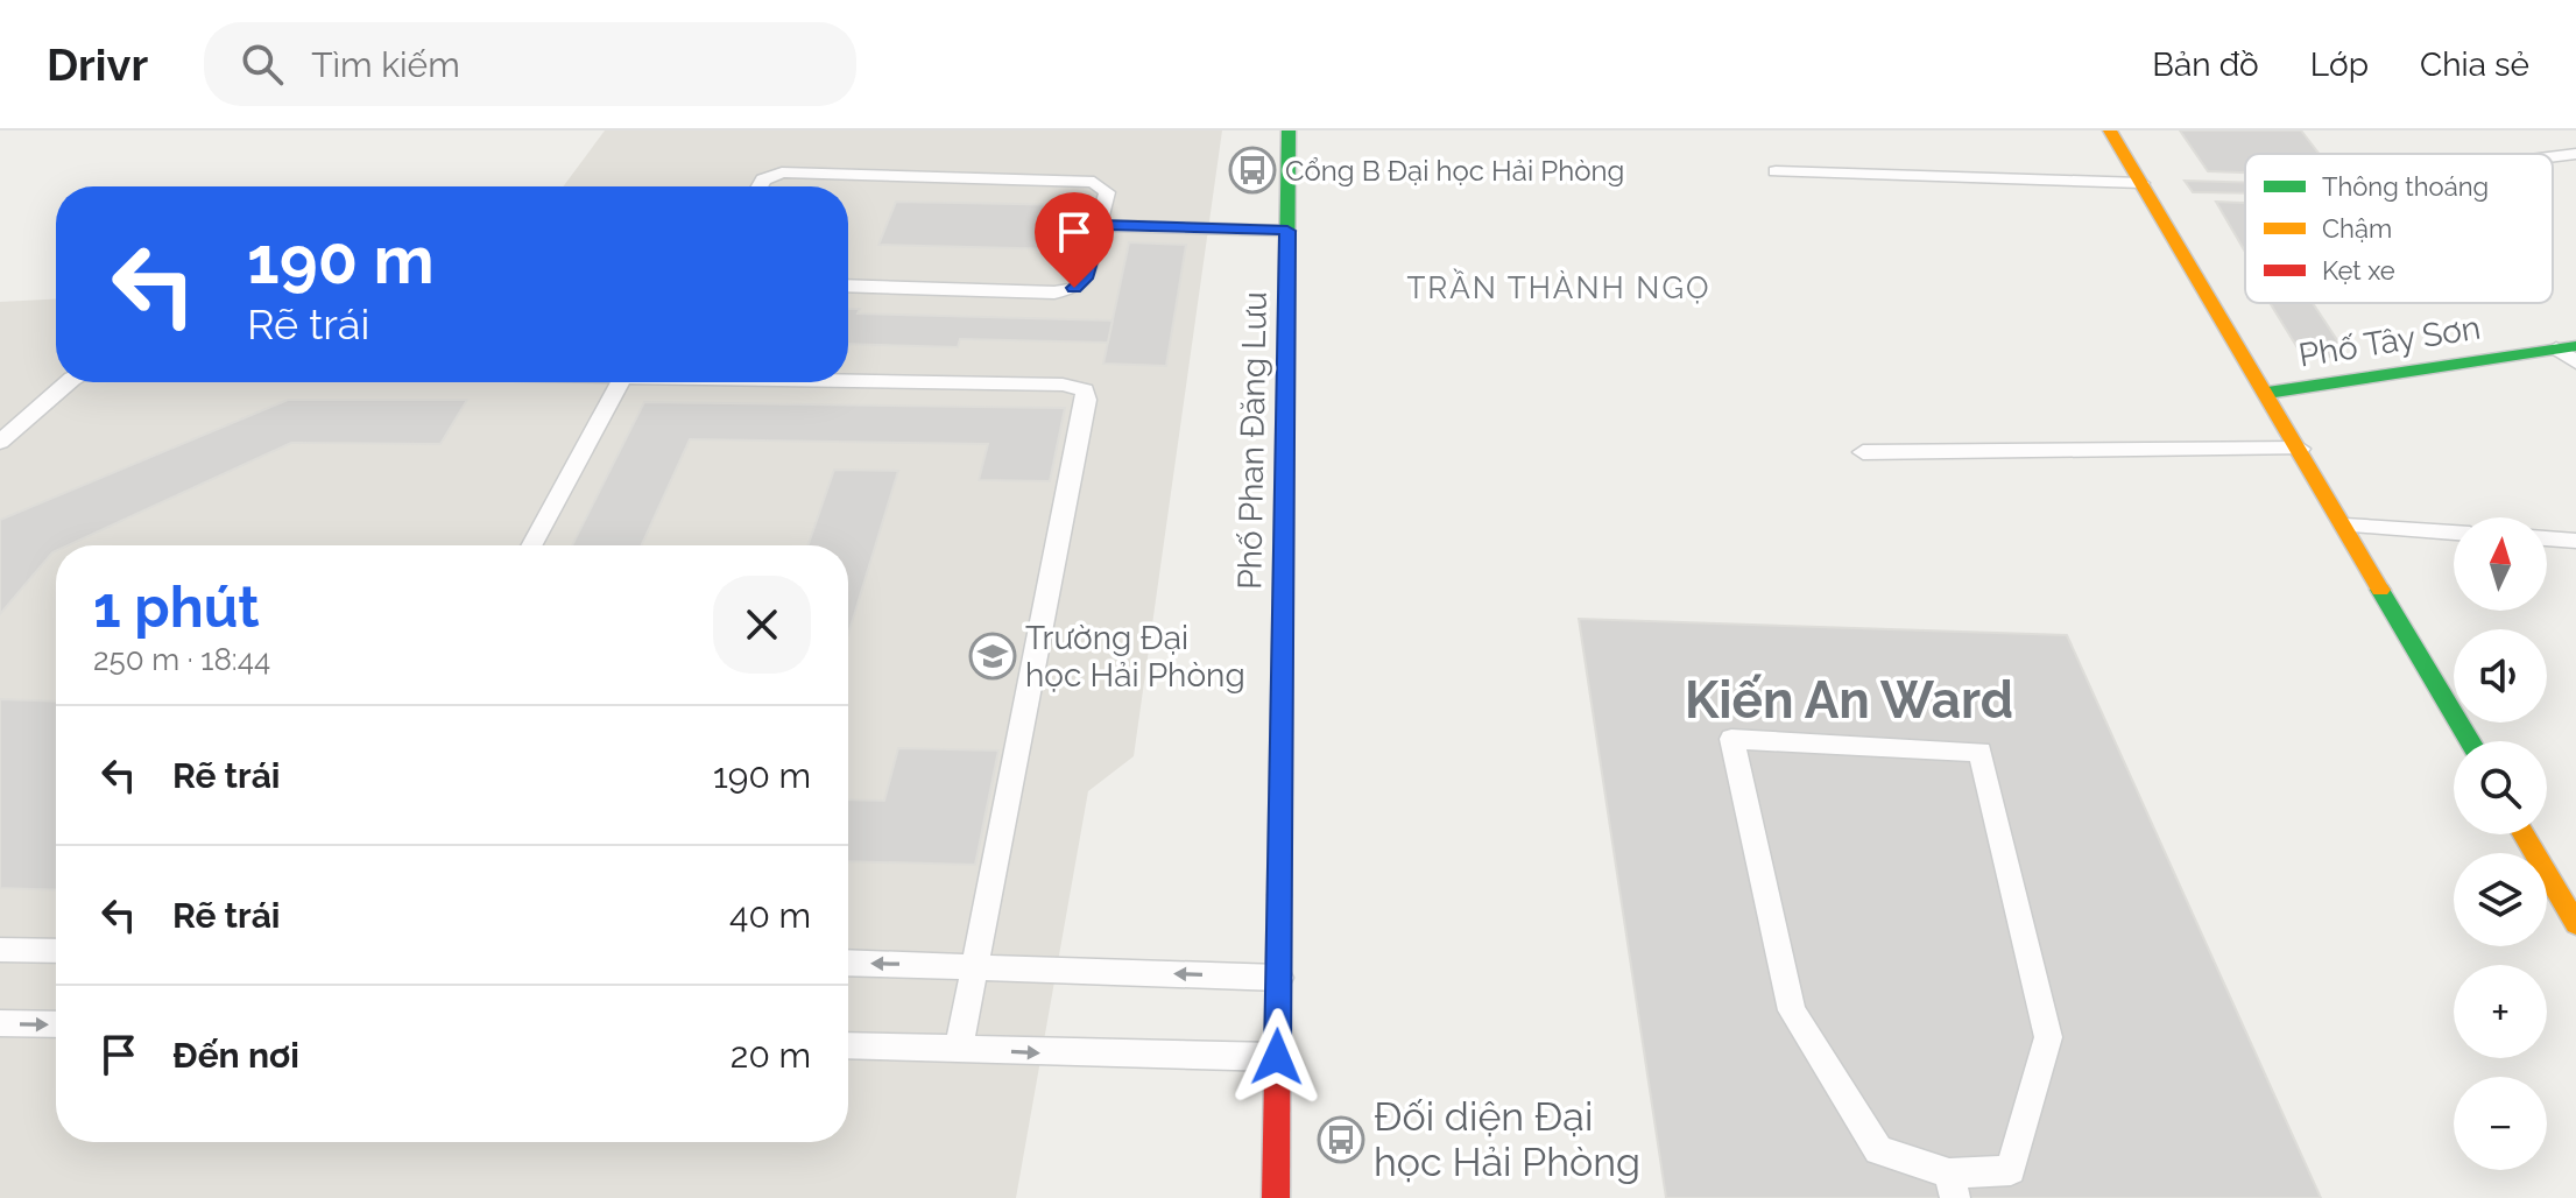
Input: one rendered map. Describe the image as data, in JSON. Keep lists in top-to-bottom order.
{
  "streets": {
    "main road": ["Phố Tây Sơn", "Phố Phan Đăng Lưu"]
  },
  "districts": ["TRẦN THÀNH NGỌ", "Kiến An Ward"],
  "places": {
    "bus stop": ["Cổng B Đại học Hải Phòng", "Đối diện Đại học Hải Phòng"],
    "school or university": ["Trường Đại học Hải Phòng"]
  },
  "legend": ["Thông thoáng", "Chậm", "Kẹt xe"],
  "north": "top",
  "page": {
    "header": "Drivr",
    "search": "Tìm kiếm",
    "nav": ["Bản đồ", "Lớp", "Chia sẻ"],
    "turn": ["190 m", "Rẽ trái"],
    "map_buttons": ["+", "−"],
    "heading": ["1 phút", "250 m · 18:44"],
    "list": [
      {
        "name": "Rẽ trái",
        "value": "190 m"
      },
      {
        "name": "Rẽ trái",
        "value": "40 m"
      },
      {
        "name": "Đến nơi",
        "value": "20 m"
      }
    ]
  }
}
